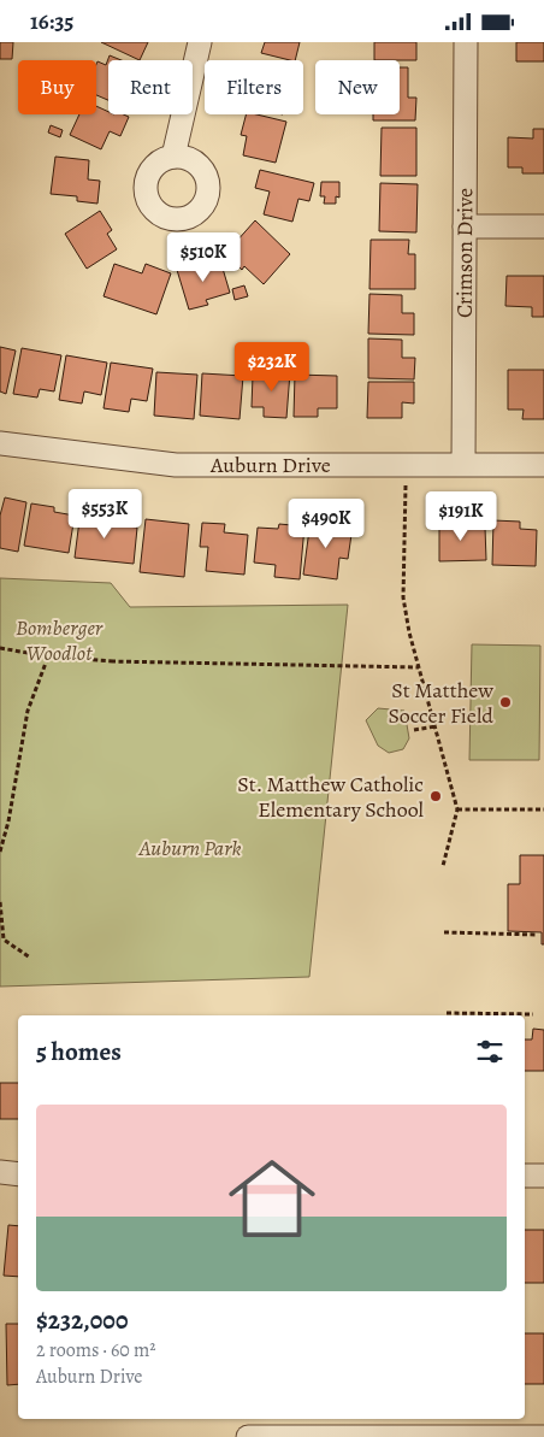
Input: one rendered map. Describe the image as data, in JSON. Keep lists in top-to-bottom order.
{
  "streets": {
    "street": ["Crimson Drive", "Auburn Drive"]
  },
  "crossings": [
    ["Crimson Drive", "Auburn Drive"]
  ],
  "parks": ["Bomberger Woodlot", "Auburn Park"],
  "places": ["St Matthew Soccer Field", "St. Matthew Catholic Elementary School"],
  "page": {
    "status": "16:35",
    "chip": [
      "Buy",
      "Rent",
      "Filters",
      "New"
    ],
    "price": [
      "$510K",
      "$232K",
      "$553K",
      "$191K",
      "$490K"
    ],
    "heading": "5 homes",
    "list": [
      {
        "name": "$232,000",
        "note": "2 rooms · 60 m² · Auburn Drive"
      }
    ]
  }
}
